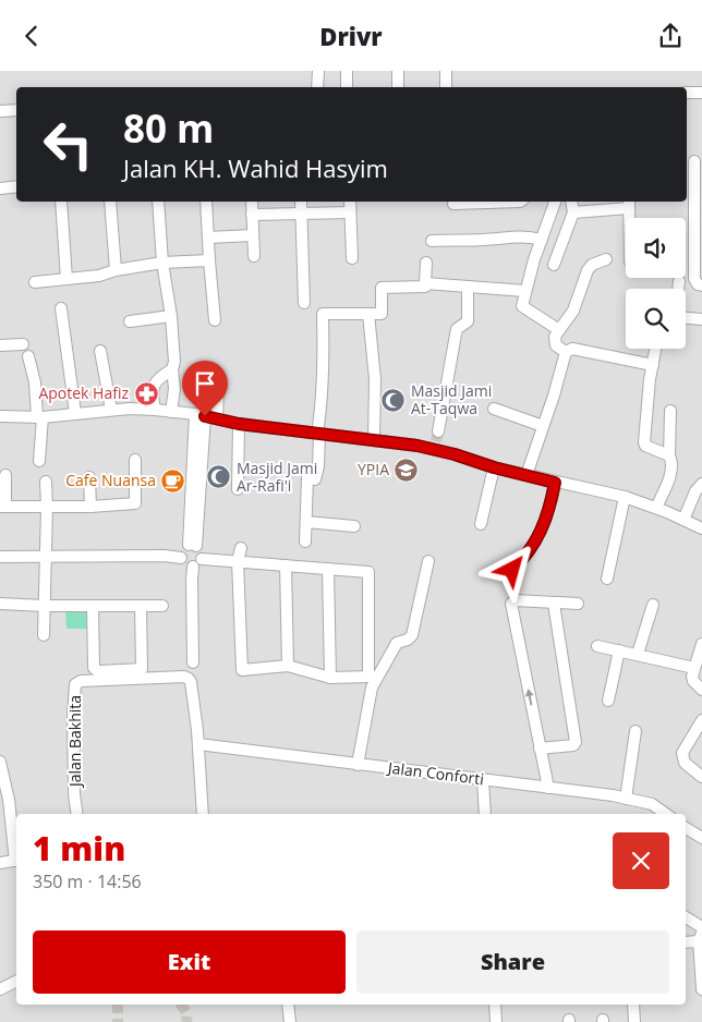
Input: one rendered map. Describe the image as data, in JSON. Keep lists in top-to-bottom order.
{
  "streets": {
    "street": ["Jalan Bakhita", "Jalan Conforti"]
  },
  "crossings": [
    ["Jalan Bakhita", "Jalan Conforti"]
  ],
  "places": {
    "pharmacy": ["Apotek Hafiz"],
    "mosque": ["Masjid Jami At-Taqwa", "Masjid Jami Ar-Rafi'i"],
    "school or university": ["YPIA"],
    "cafe": ["Cafe Nuansa"]
  },
  "page": {
    "header": "Drivr",
    "turn": ["80 m", "Jalan KH. Wahid Hasyim"],
    "heading": ["1 min", "350 m · 14:56"],
    "buttons": ["Exit", "Share"]
  }
}
